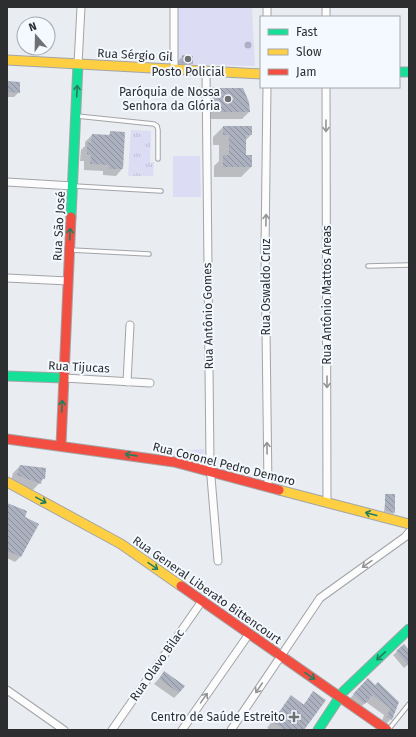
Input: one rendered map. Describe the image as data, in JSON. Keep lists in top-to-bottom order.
{
  "streets": {
    "main road": [
      "Rua Sérgio Gil",
      "Rua São José",
      "Rua Tijucas",
      "Rua Coronel Pedro Demoro",
      "Rua General Liberato Bittencourt"
    ],
    "street": [
      "Rua Oswaldo Cruz",
      "Rua Antônio Mattos Areas",
      "Rua Antônio Gomes",
      "Rua Olavo Bilac"
    ]
  },
  "crossings": [
    ["Rua Sérgio Gil", "Rua São José"],
    ["Rua Sérgio Gil", "Rua Antônio Gomes"],
    ["Rua São José", "Rua Tijucas"],
    ["Rua São José", "Rua Coronel Pedro Demoro"],
    ["Rua Oswaldo Cruz", "Rua Coronel Pedro Demoro"],
    ["Rua Antônio Mattos Areas", "Rua Coronel Pedro Demoro"],
    ["Rua Antônio Gomes", "Rua Coronel Pedro Demoro"],
    ["Rua General Liberato Bittencourt", "Rua Olavo Bilac"]
  ],
  "one_way": [
    "Rua São José",
    "Rua Oswaldo Cruz",
    "Rua Antônio Mattos Areas",
    "Rua Coronel Pedro Demoro",
    "Rua General Liberato Bittencourt"
  ],
  "places": {
    "other": ["Posto Policial", "Paróquia de Nossa Senhora da Glória"],
    "health": ["Centro de Saúde Estreito"]
  },
  "legend": ["Fast", "Slow", "Jam"],
  "north": "top"
}
